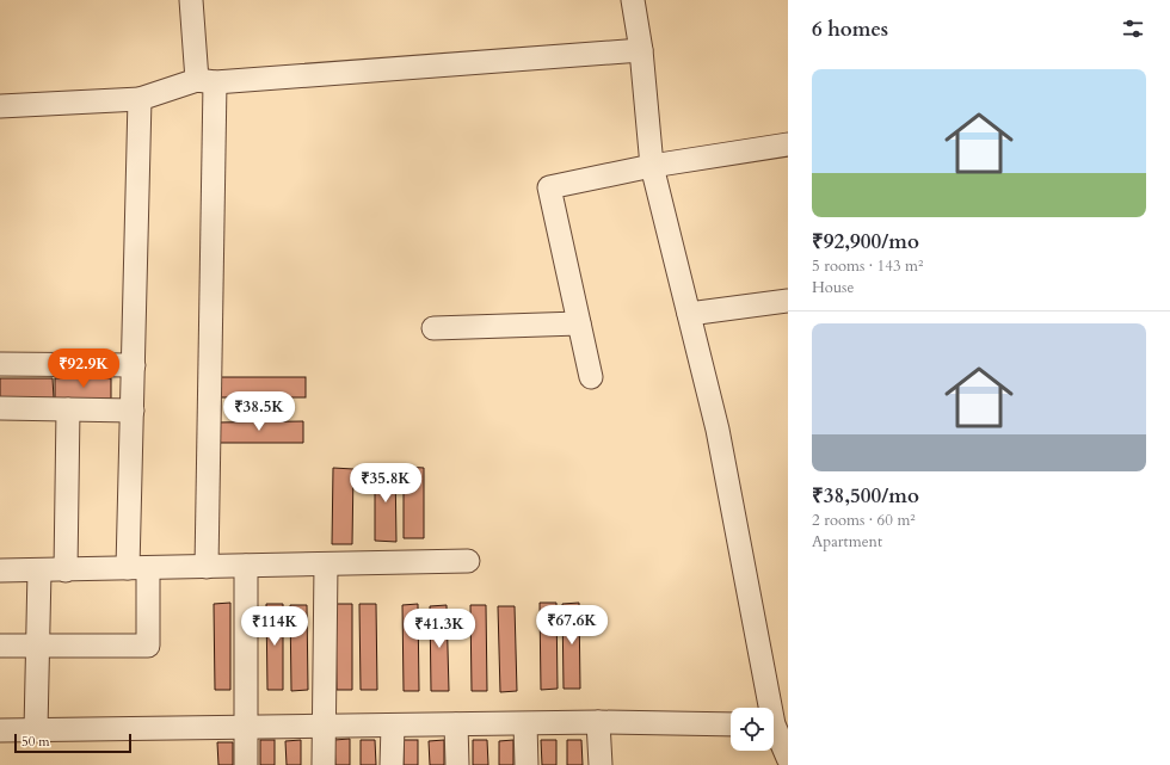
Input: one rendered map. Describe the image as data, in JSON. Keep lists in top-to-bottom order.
{
  "scale_bar": "50 m",
  "page": {
    "heading": "6 homes",
    "list": [
      {
        "name": "₹92,900/mo",
        "note": "5 rooms · 143 m² · House"
      },
      {
        "name": "₹38,500/mo",
        "note": "2 rooms · 60 m² · Apartment"
      }
    ],
    "price": [
      "₹92.9K",
      "₹38.5K",
      "₹35.8K",
      "₹67.6K",
      "₹114K",
      "₹41.3K"
    ],
    "scale": "50 m"
  }
}
